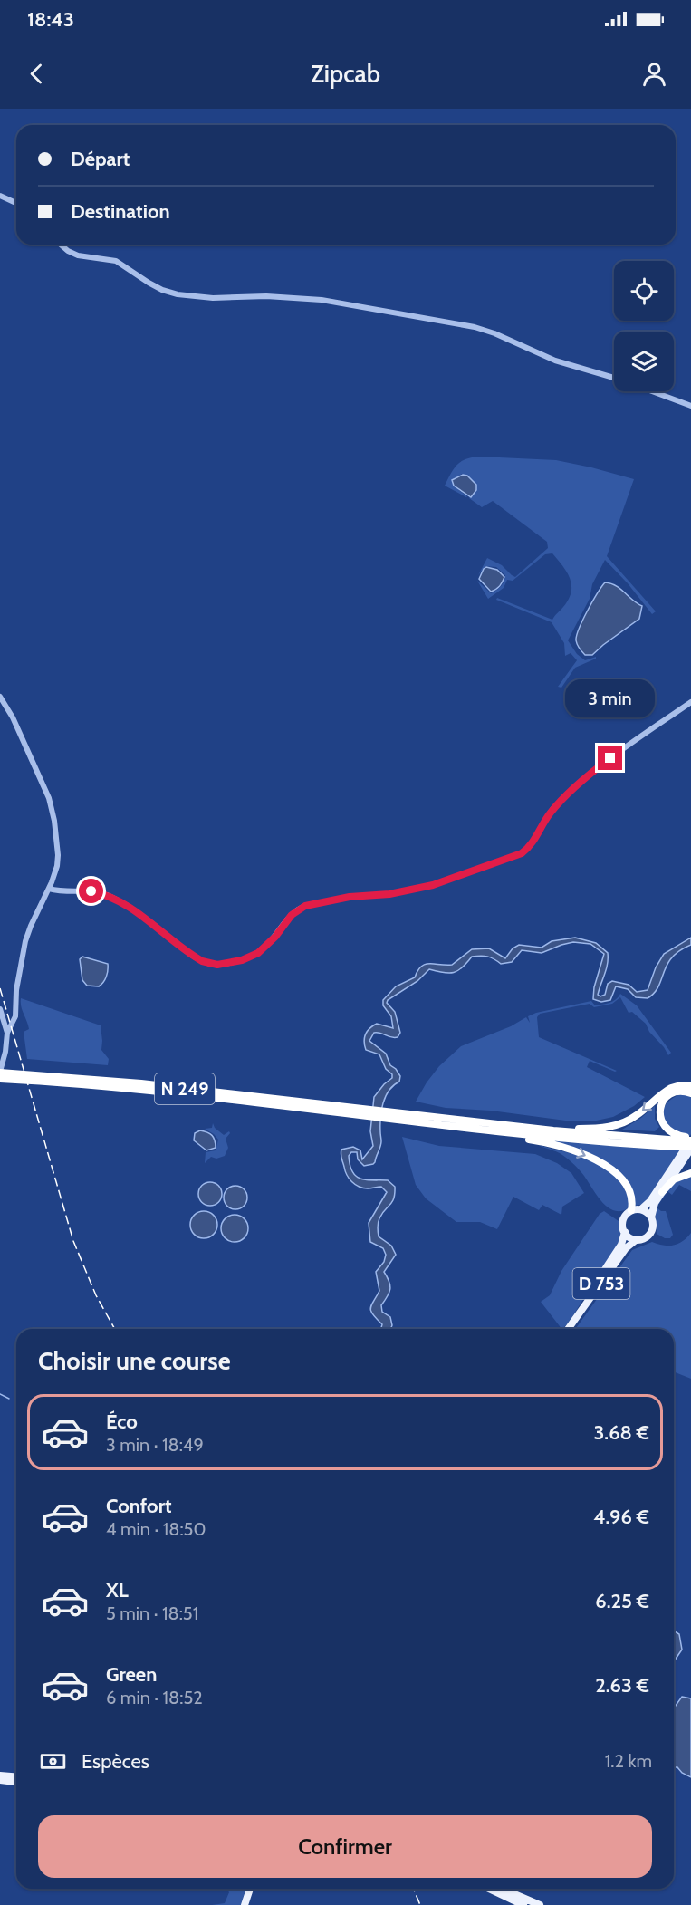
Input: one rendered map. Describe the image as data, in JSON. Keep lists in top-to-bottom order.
{
  "streets": {
    "highway": ["N 249"],
    "main road": ["D 753"]
  },
  "crossings": [
    ["N 249", "D 753"]
  ],
  "page": {
    "status": "18:43",
    "header": "Zipcab",
    "banner": ["Départ", "Destination"],
    "bubble": "3 min",
    "heading": "Choisir une course",
    "list": [
      {
        "name": "Éco",
        "note": "3 min · 18:49",
        "value": "3.68 €"
      },
      {
        "name": "Confort",
        "note": "4 min · 18:50",
        "value": "4.96 €"
      },
      {
        "name": "XL",
        "note": "5 min · 18:51",
        "value": "6.25 €"
      },
      {
        "name": "Green",
        "note": "6 min · 18:52",
        "value": "2.63 €"
      }
    ],
    "pay": ["Espèces", "1.2 km"],
    "buttons": "Confirmer"
  }
}
